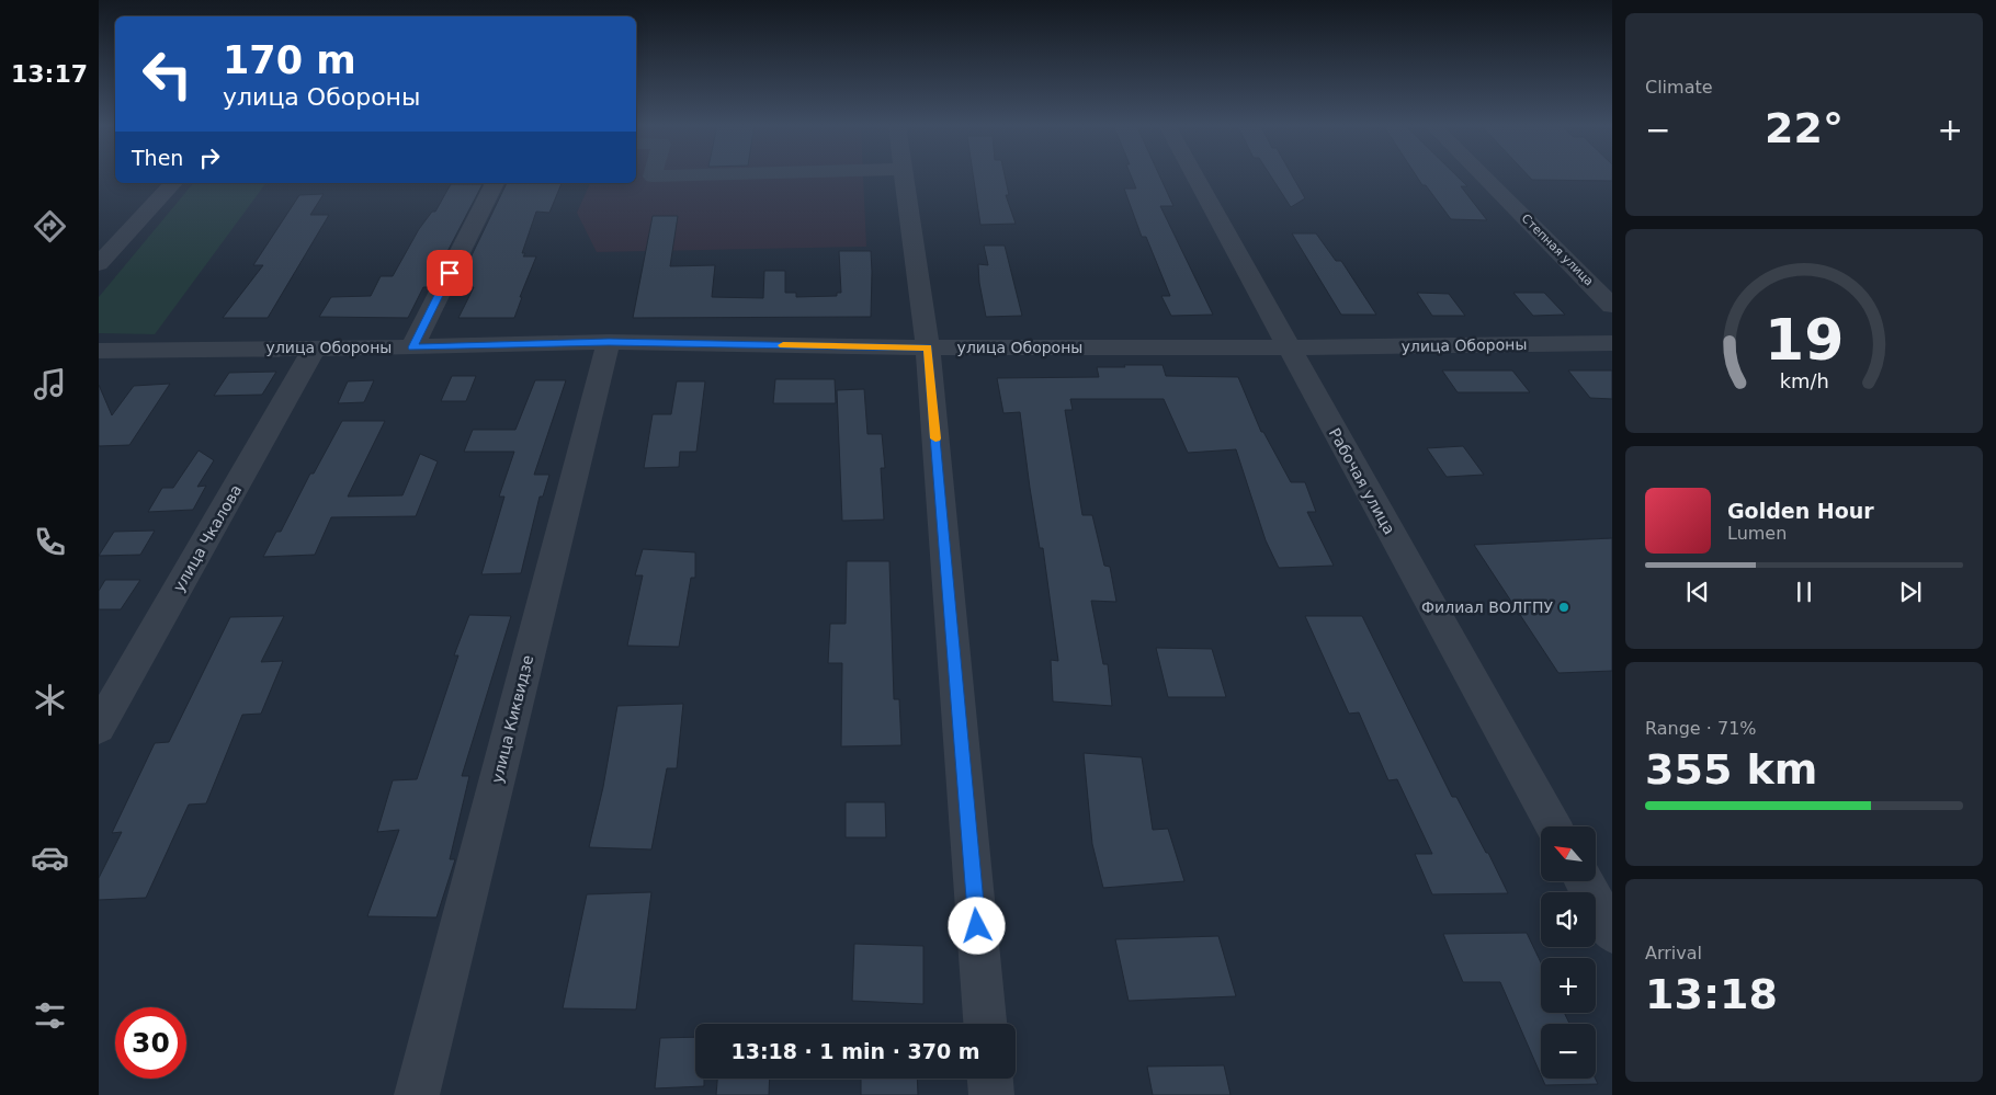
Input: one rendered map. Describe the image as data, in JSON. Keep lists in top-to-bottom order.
{
  "streets": {
    "street": [
      "Степная улица",
      "улица Обороны",
      "Рабочая улица",
      "улица Чкалова",
      "улица Киквидзе"
    ]
  },
  "crossings": [
    ["улица Обороны", "Рабочая улица"],
    ["улица Обороны", "улица Чкалова"],
    ["улица Обороны", "улица Киквидзе"]
  ],
  "places": ["Филиал ВОЛГПУ"],
  "north": "top left",
  "page": {
    "tabs": "13:17",
    "tile": [
      "Climate",
      ["Range · 71%", "355 km"],
      ["Arrival", "13:18"]
    ],
    "turn": ["170 m", "улица Обороны"],
    "heat": ["−", "22°", "+"],
    "then": "Then",
    "song": ["Golden Hour", "Lumen"],
    "map_buttons": ["+", "−"],
    "limit": "30",
    "trip": "13:18 · 1 min · 370 m",
    "gauge": ["19", "km/h"]
  }
}
